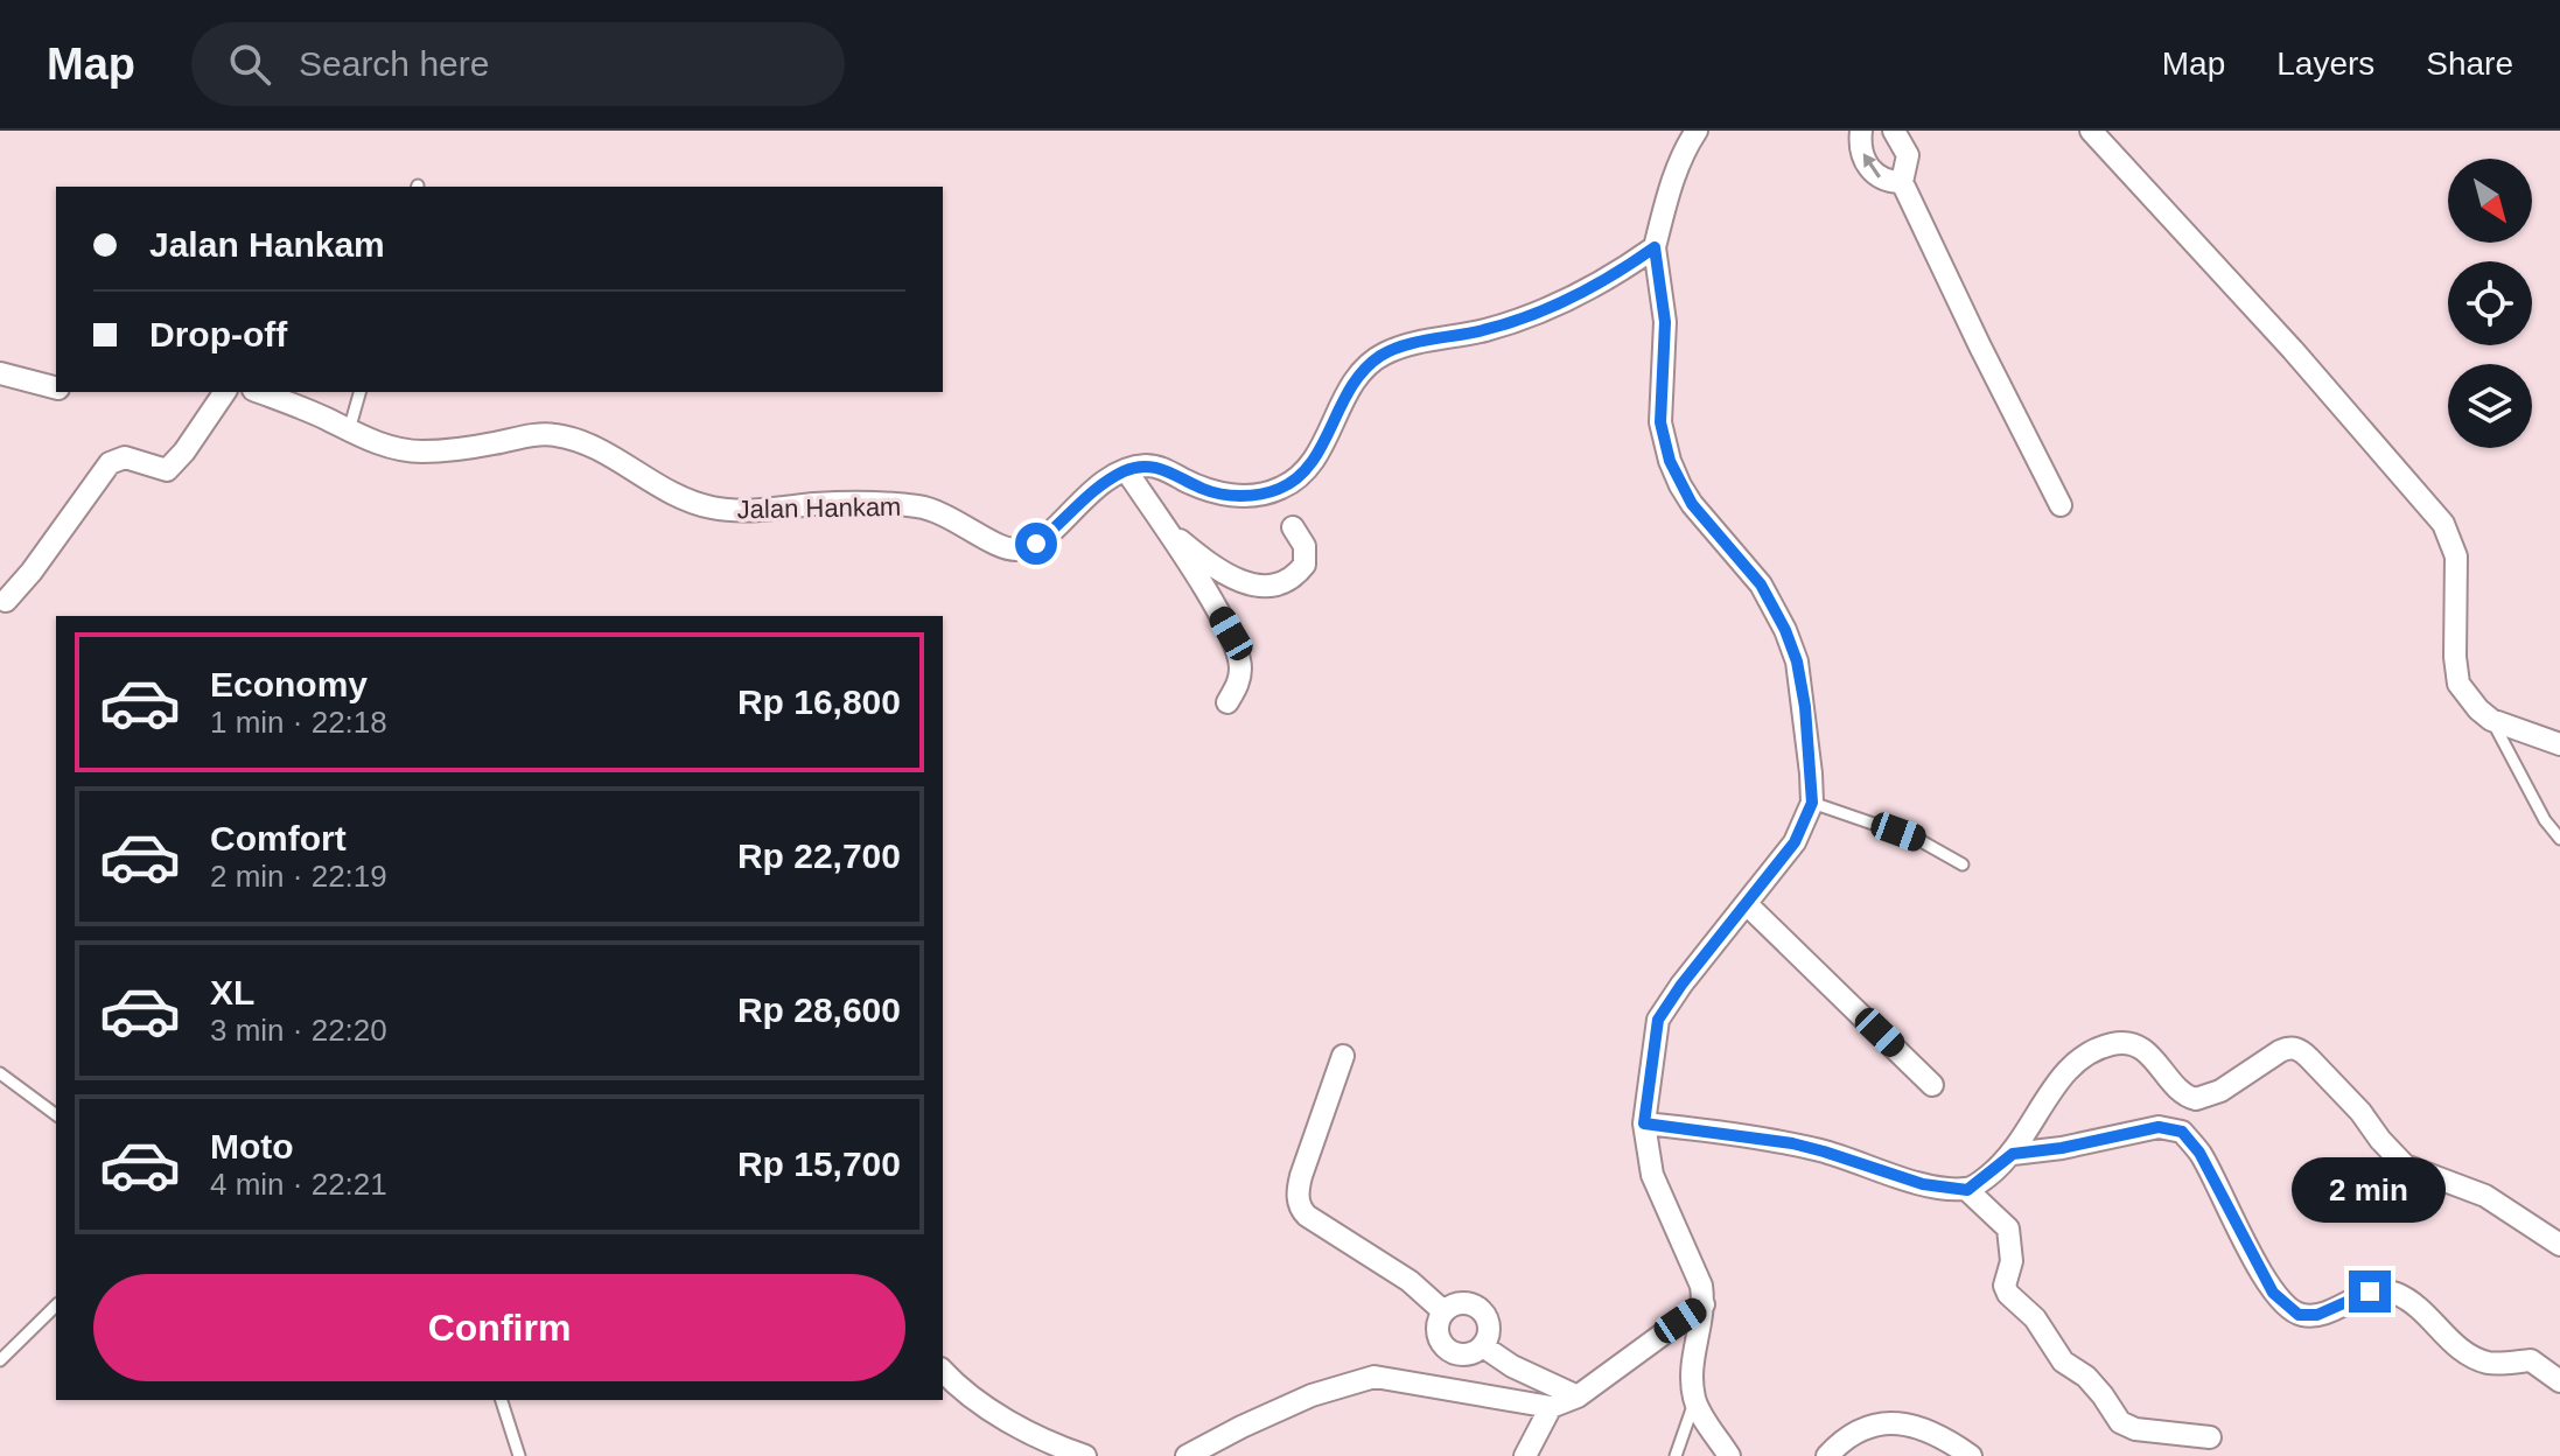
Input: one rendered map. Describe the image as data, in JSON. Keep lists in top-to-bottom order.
{
  "streets": {
    "street": ["Jalan Hankam"]
  },
  "north": "bottom right",
  "page": {
    "header": "Map",
    "search": "Search here",
    "nav": ["Map", "Layers", "Share"],
    "banner": ["Jalan Hankam", "Drop-off"],
    "list": [
      {
        "name": "Economy",
        "note": "1 min · 22:18",
        "value": "Rp 16,800"
      },
      {
        "name": "Comfort",
        "note": "2 min · 22:19",
        "value": "Rp 22,700"
      },
      {
        "name": "XL",
        "note": "3 min · 22:20",
        "value": "Rp 28,600"
      },
      {
        "name": "Moto",
        "note": "4 min · 22:21",
        "value": "Rp 15,700"
      }
    ],
    "bubble": "2 min",
    "buttons": "Confirm"
  }
}
